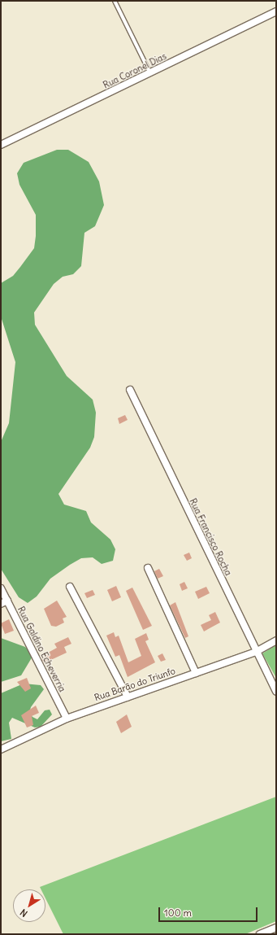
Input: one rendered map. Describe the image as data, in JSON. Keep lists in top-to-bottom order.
{
  "streets": {
    "street": [
      "Rua Coronel Dias",
      "Rua Francisco Rocha",
      "Rua Galdino Echeverria",
      "Rua Barão do Triunfo"
    ]
  },
  "crossings": [
    ["Rua Francisco Rocha", "Rua Barão do Triunfo"],
    ["Rua Galdino Echeverria", "Rua Barão do Triunfo"]
  ],
  "scale_bar": "100 m",
  "north": "bottom left"
}
